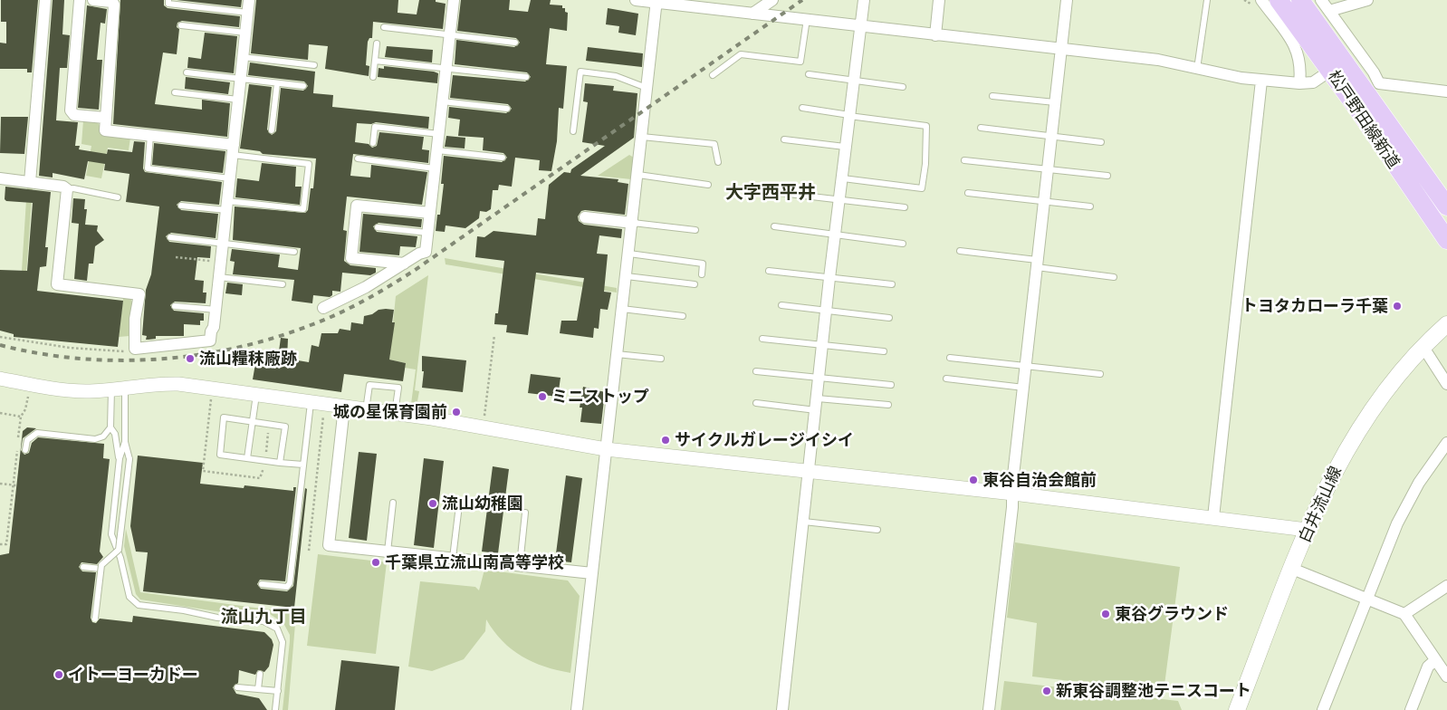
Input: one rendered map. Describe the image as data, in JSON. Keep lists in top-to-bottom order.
{
  "streets": {
    "main road": ["松戸野田線新道", "白井流山線"]
  },
  "districts": ["大字西平井", "流山九丁目"],
  "places": [
    "トヨタカローラ千葉",
    "流山糧秣廠跡",
    "ミニストップ",
    "城の星保育園前",
    "サイクルガレージイシイ",
    "東谷自治会館前",
    "流山幼稚園",
    "千葉県立流山南高等学校",
    "東谷グラウンド",
    "イトーヨーカドー",
    "新東谷調整池テニスコート"
  ]
}
